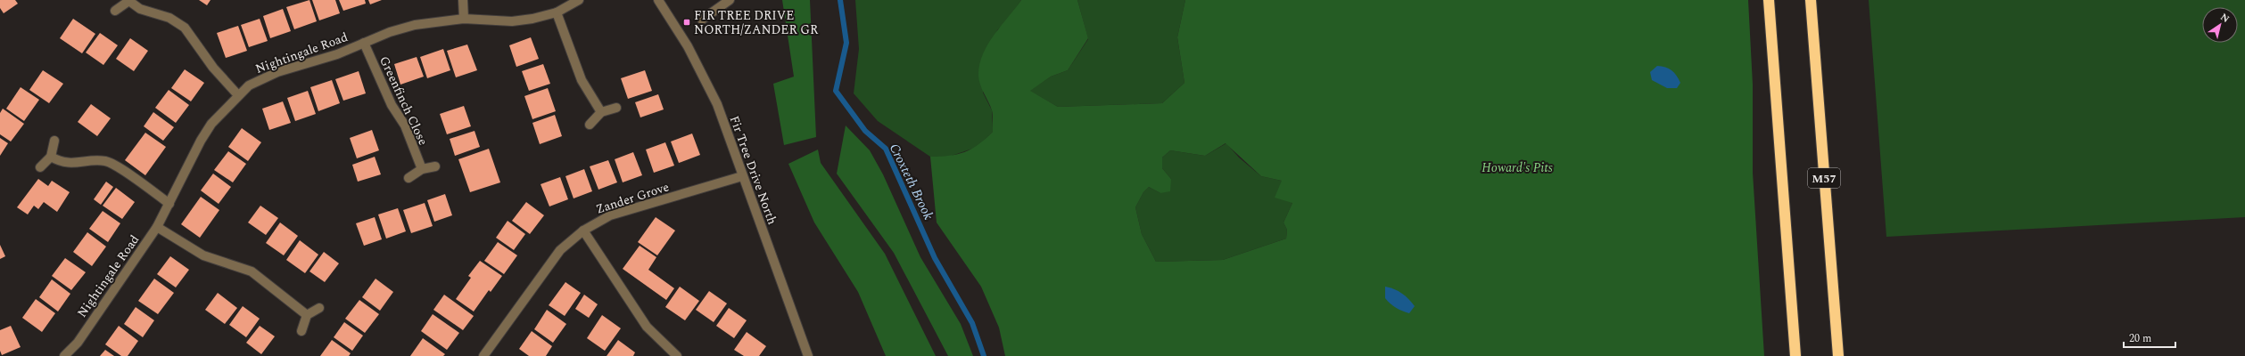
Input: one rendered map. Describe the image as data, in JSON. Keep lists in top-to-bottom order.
{
  "streets": {
    "highway": ["M57"],
    "street": [
      "Nightingale Road",
      "Greenfinch Close",
      "Fir Tree Drive North",
      "Zander Grove"
    ]
  },
  "crossings": [
    ["Nightingale Road", "Greenfinch Close"],
    ["Fir Tree Drive North", "Zander Grove"]
  ],
  "water": ["Croxteth Brook"],
  "parks": ["Howard's Pits"],
  "places": {
    "transit": ["FIR TREE DRIVE NORTH/ZANDER GR"]
  },
  "scale_bar": "20 m",
  "north": "top right"
}
